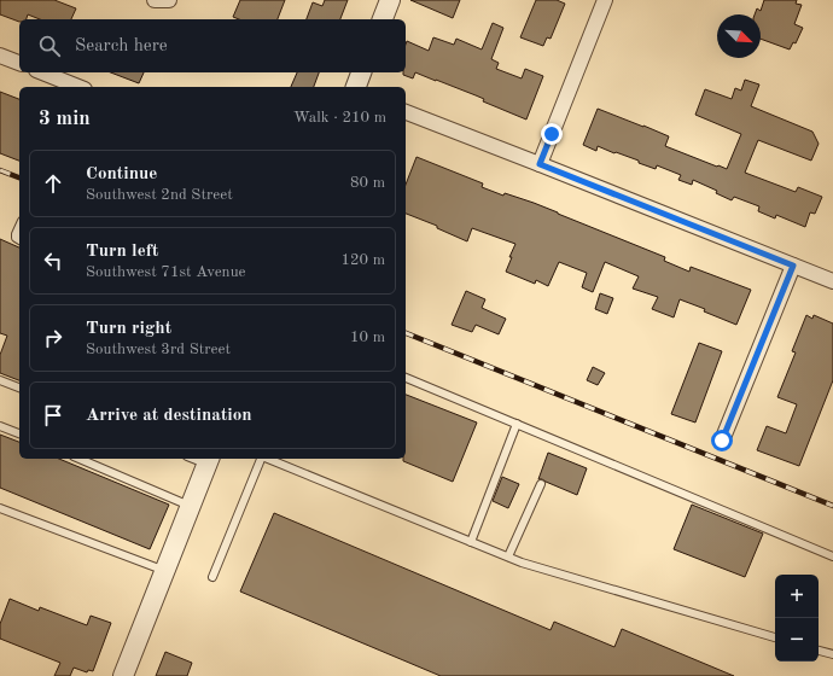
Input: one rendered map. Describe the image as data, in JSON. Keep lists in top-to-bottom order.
{
  "north": "bottom right",
  "page": {
    "search": "Search here",
    "heading": ["3 min", "Walk · 210 m"],
    "list": [
      ["Continue", "Southwest 2nd Street", "80 m"],
      ["Turn left", "Southwest 71st Avenue", "120 m"],
      ["Turn right", "Southwest 3rd Street", "10 m"],
      "Arrive at destination"
    ],
    "map_buttons": ["+", "−"]
  }
}
